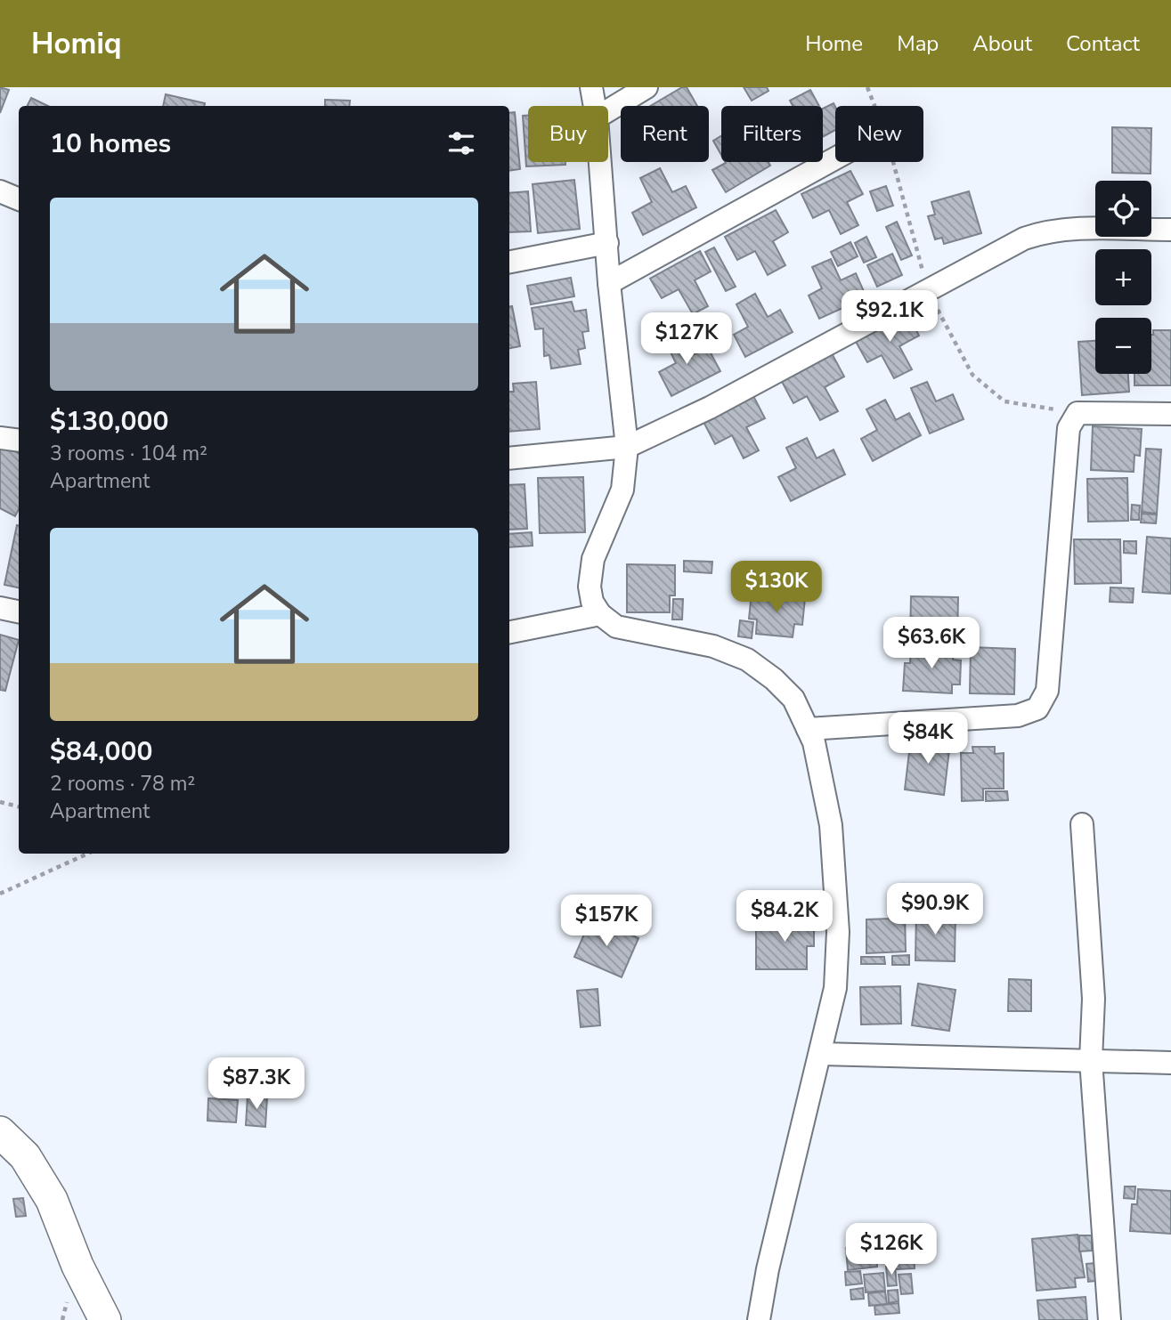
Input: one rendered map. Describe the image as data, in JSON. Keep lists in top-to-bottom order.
{
  "page": {
    "header": "Homiq",
    "nav": [
      "Home",
      "Map",
      "About",
      "Contact"
    ],
    "chip": [
      "Buy",
      "Rent",
      "Filters",
      "New"
    ],
    "heading": "10 homes",
    "map_buttons": ["+", "−"],
    "list": [
      {
        "name": "$130,000",
        "note": "3 rooms · 104 m² · Apartment"
      },
      {
        "name": "$84,000",
        "note": "2 rooms · 78 m² · Apartment"
      }
    ],
    "price": [
      "$92.1K",
      "$127K",
      "$130K",
      "$63.6K",
      "$84K",
      "$90.9K",
      "$84.2K",
      "$157K",
      "$87.3K",
      "$126K"
    ]
  }
}
